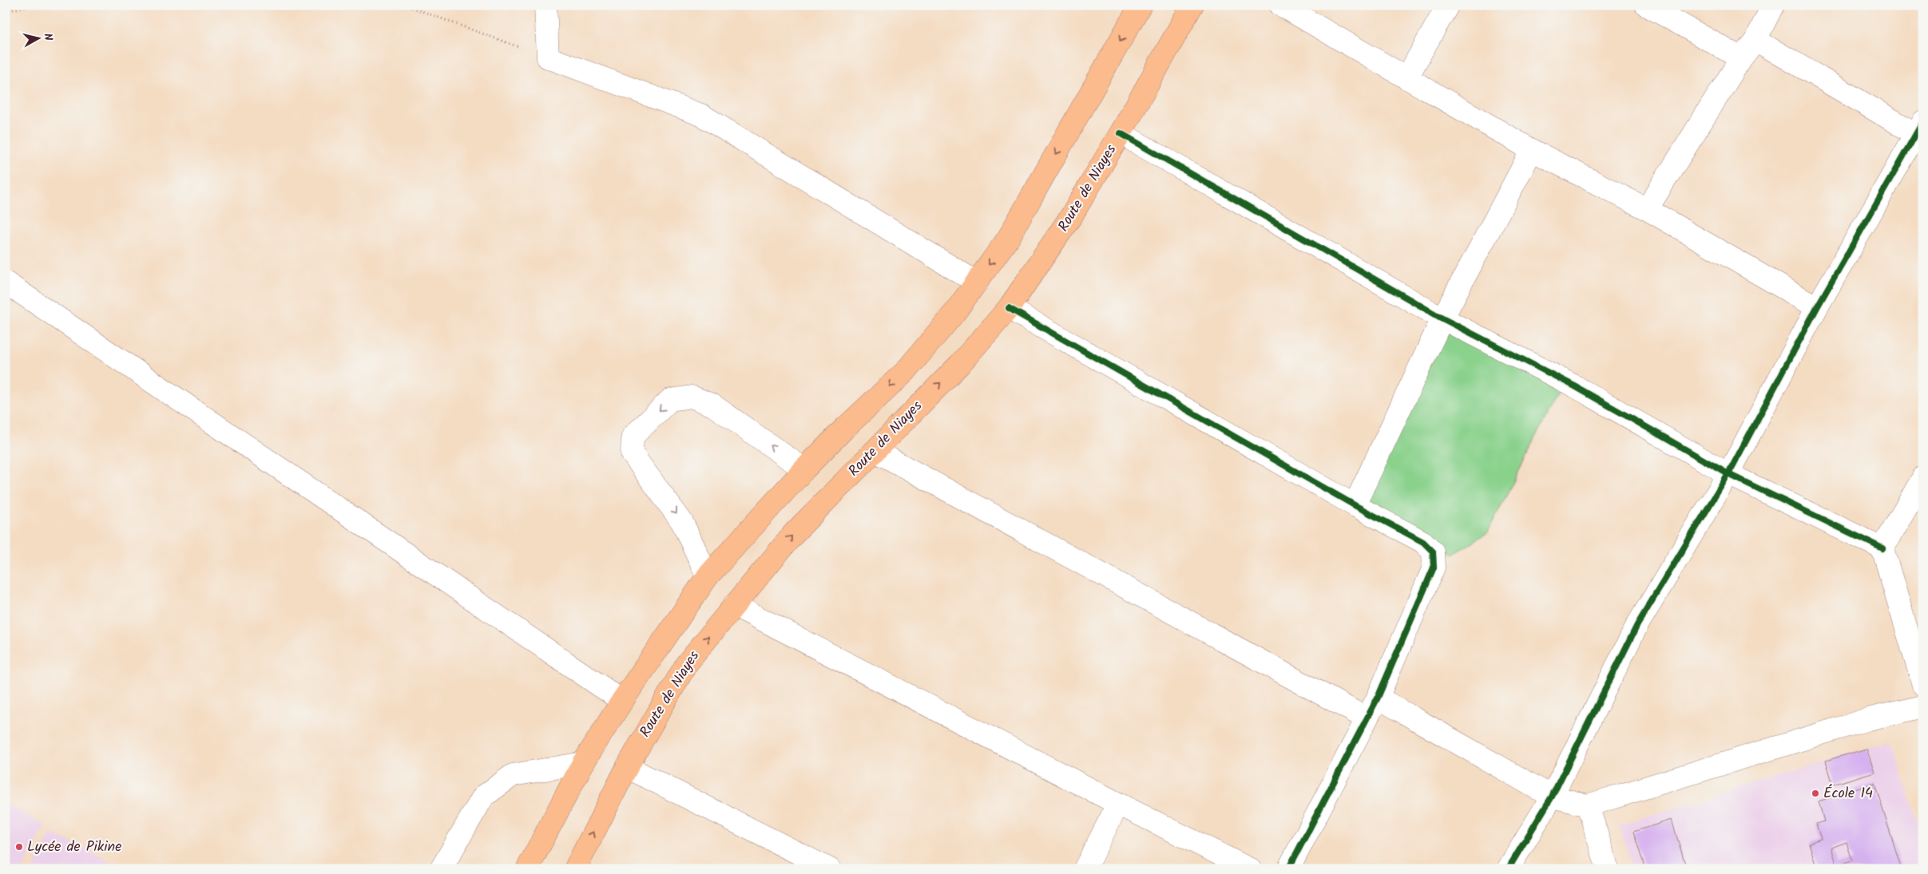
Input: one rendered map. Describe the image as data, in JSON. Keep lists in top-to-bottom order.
{
  "streets": {
    "main road": ["Route de Niayes"]
  },
  "places": ["École 14", "Lycée de Pikine"],
  "north": "right"
}
